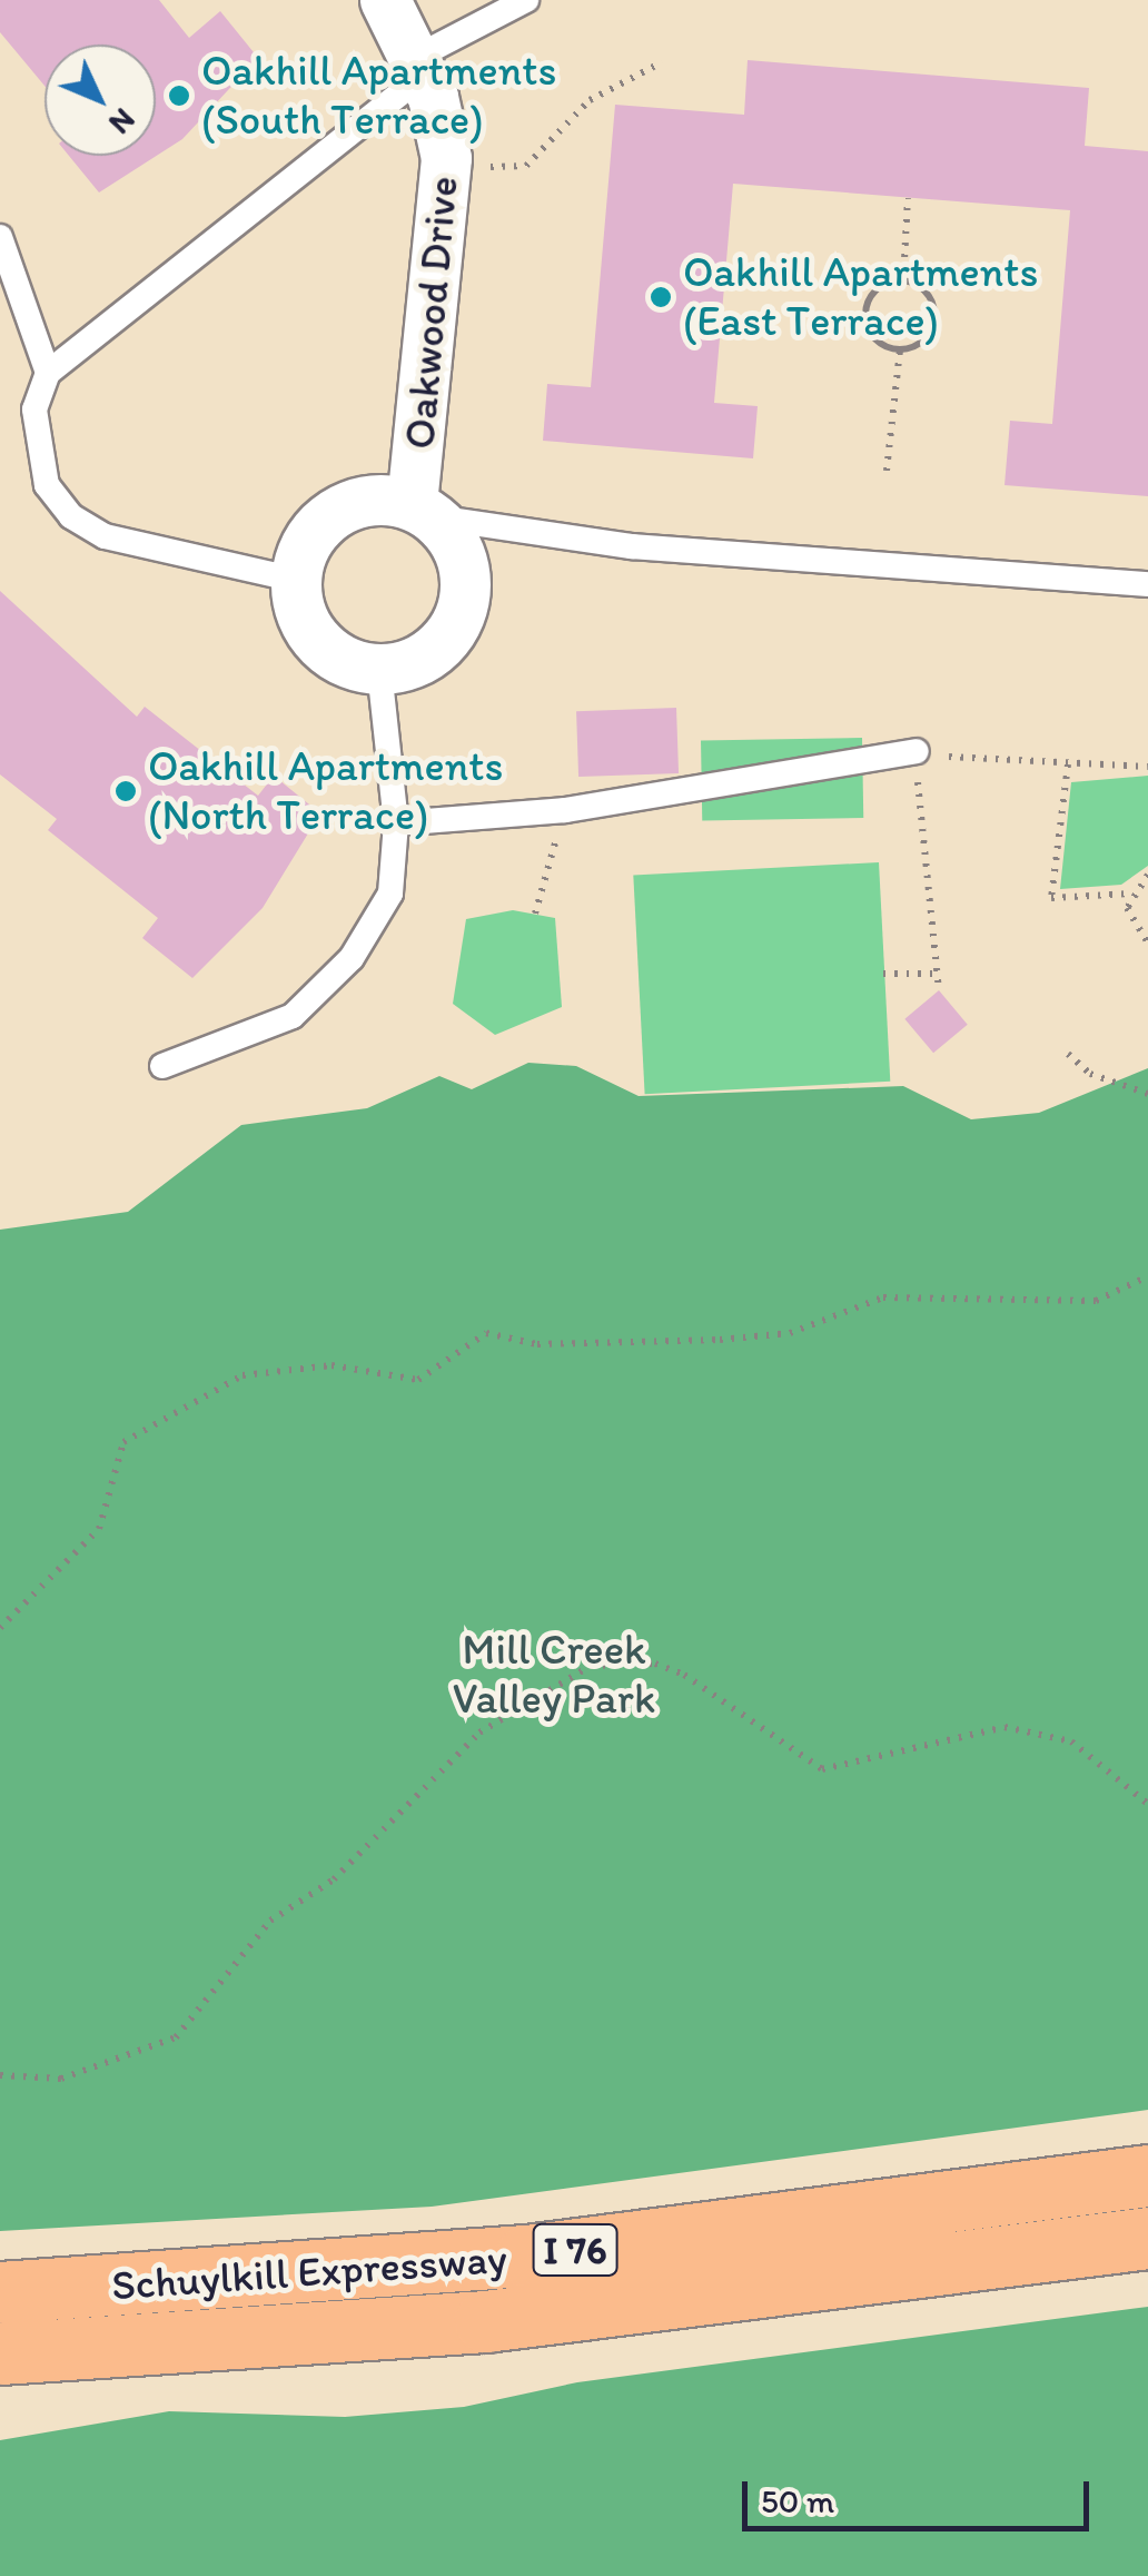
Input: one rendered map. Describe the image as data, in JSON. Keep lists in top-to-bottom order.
{
  "streets": {
    "highway": ["I 76", "Schuylkill Expressway"],
    "street": ["Oakwood Drive"]
  },
  "parks": ["Mill Creek Valley Park"],
  "places": ["Oakhill Apartments (South Terrace)", "Oakhill Apartments (East Terrace)", "Oakhill Apartments (North Terrace)"],
  "scale_bar": "50 m",
  "north": "bottom right"
}
